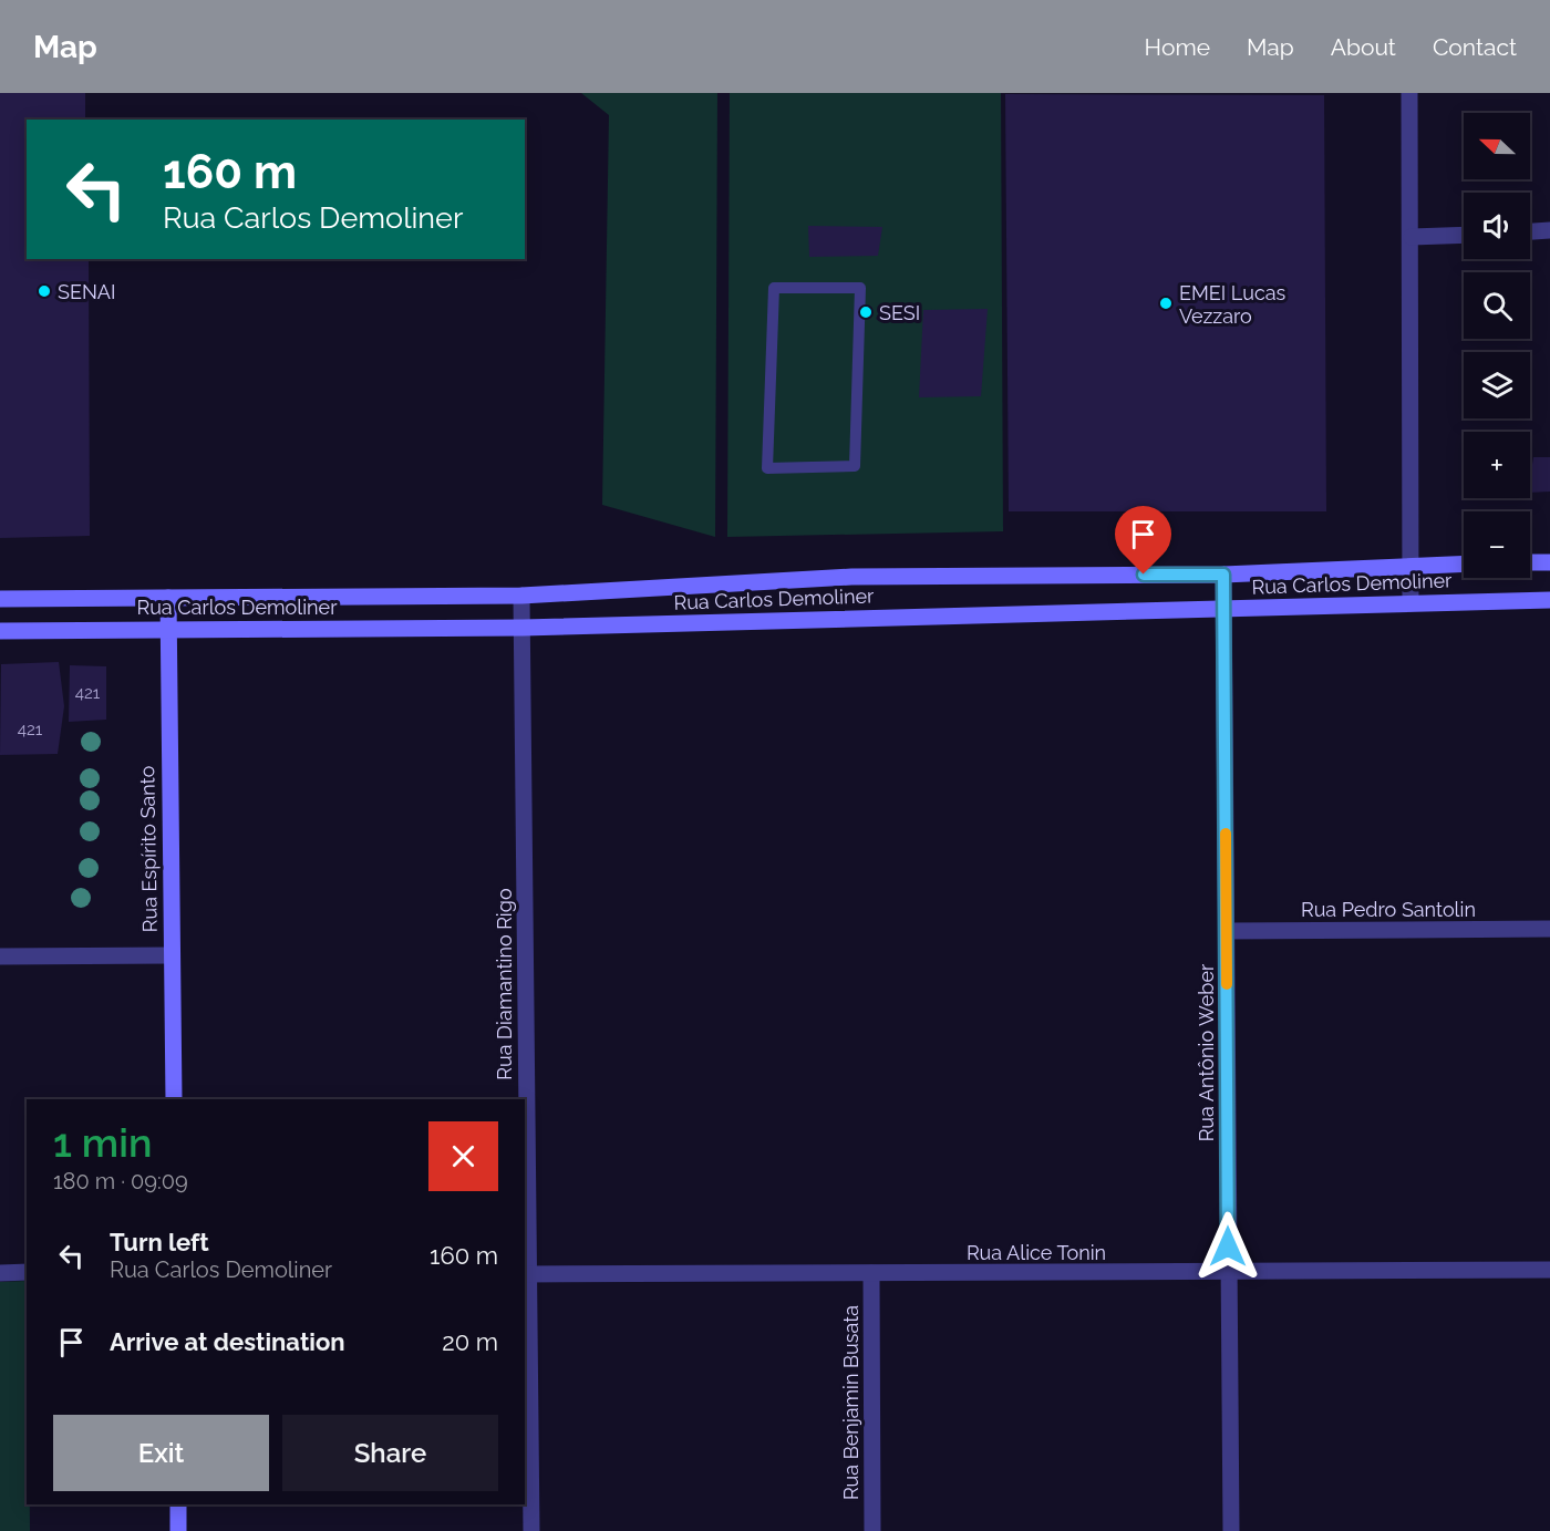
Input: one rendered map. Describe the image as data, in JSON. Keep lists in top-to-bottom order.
{
  "streets": {
    "main road": ["Rua Carlos Demoliner", "Rua Espírito Santo"],
    "street": [
      "Rua Pedro Santolin",
      "Rua Diamantino Rigo",
      "Rua Antônio Weber",
      "Rua Alice Tonin",
      "Rua Benjamin Busata"
    ]
  },
  "crossings": [
    ["Rua Carlos Demoliner", "Rua Espírito Santo"],
    ["Rua Carlos Demoliner", "Rua Diamantino Rigo"],
    ["Rua Carlos Demoliner", "Rua Antônio Weber"],
    ["Rua Pedro Santolin", "Rua Antônio Weber"],
    ["Rua Diamantino Rigo", "Rua Alice Tonin"],
    ["Rua Antônio Weber", "Rua Alice Tonin"],
    ["Rua Alice Tonin", "Rua Benjamin Busata"]
  ],
  "places": ["SENAI", "EMEI Lucas Vezzaro", "SESI"],
  "house_numbers": ["421", "421"],
  "north": "left",
  "page": {
    "header": "Map",
    "nav": [
      "Home",
      "Map",
      "About",
      "Contact"
    ],
    "map_buttons": ["+", "−"],
    "turn": ["160 m", "Rua Carlos Demoliner"],
    "heading": ["1 min", "180 m · 09:09"],
    "list": [
      {
        "name": "Turn left",
        "note": "Rua Carlos Demoliner",
        "value": "160 m"
      },
      {
        "name": "Arrive at destination",
        "value": "20 m"
      }
    ],
    "buttons": ["Exit", "Share"]
  }
}
